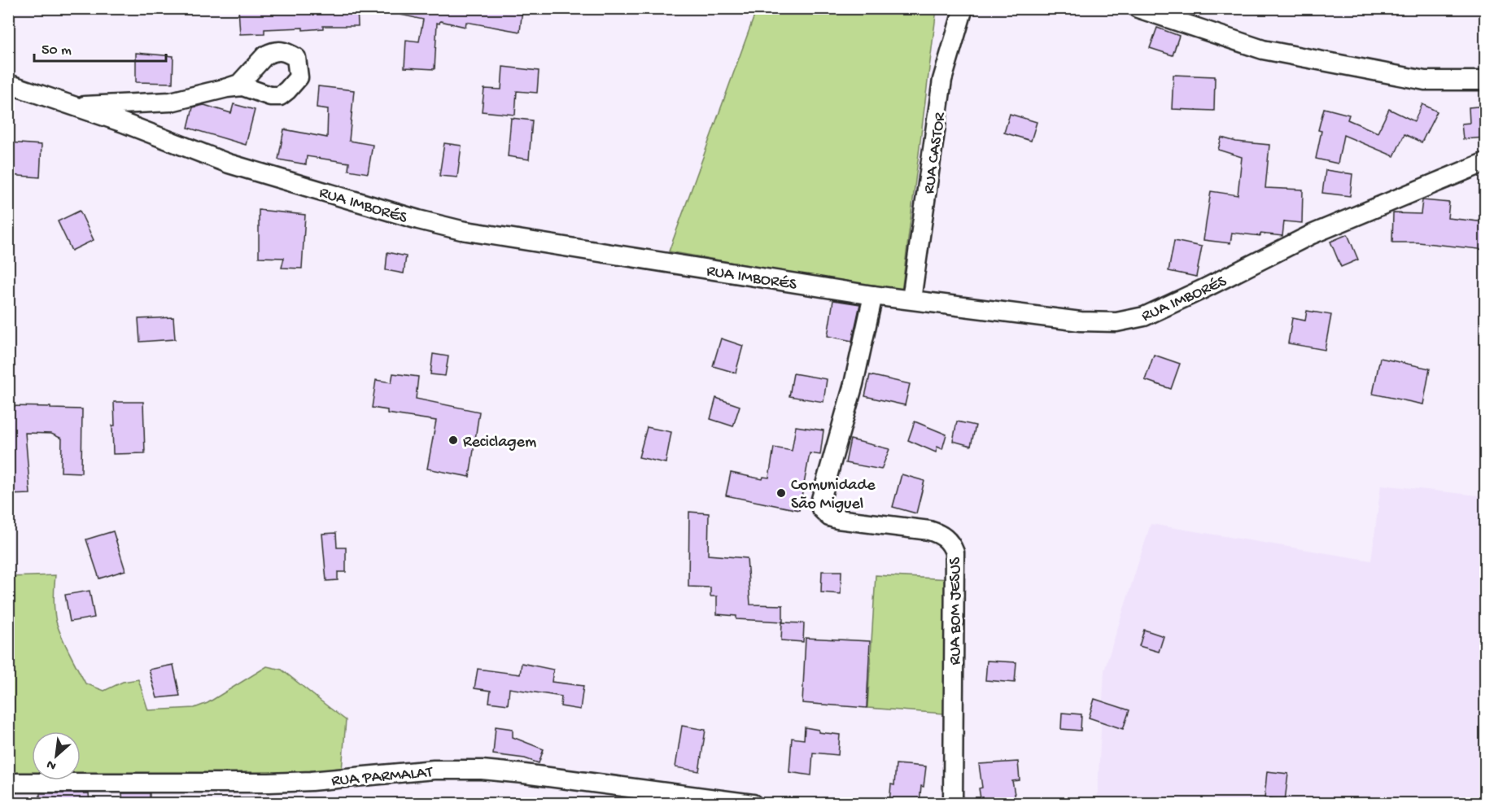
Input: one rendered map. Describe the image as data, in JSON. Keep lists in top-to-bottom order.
{
  "streets": {
    "street": [
      "RUA CASTOR",
      "RUA IMBORÉS",
      "RUA BOM JESUS",
      "RUA PARMALAT"
    ]
  },
  "crossings": [
    ["RUA CASTOR", "RUA IMBORÉS"],
    ["RUA IMBORÉS", "RUA BOM JESUS"]
  ],
  "places": ["Reciclagem", "Comunidade São Miguel"],
  "scale_bar": "50 m",
  "north": "bottom left"
}
